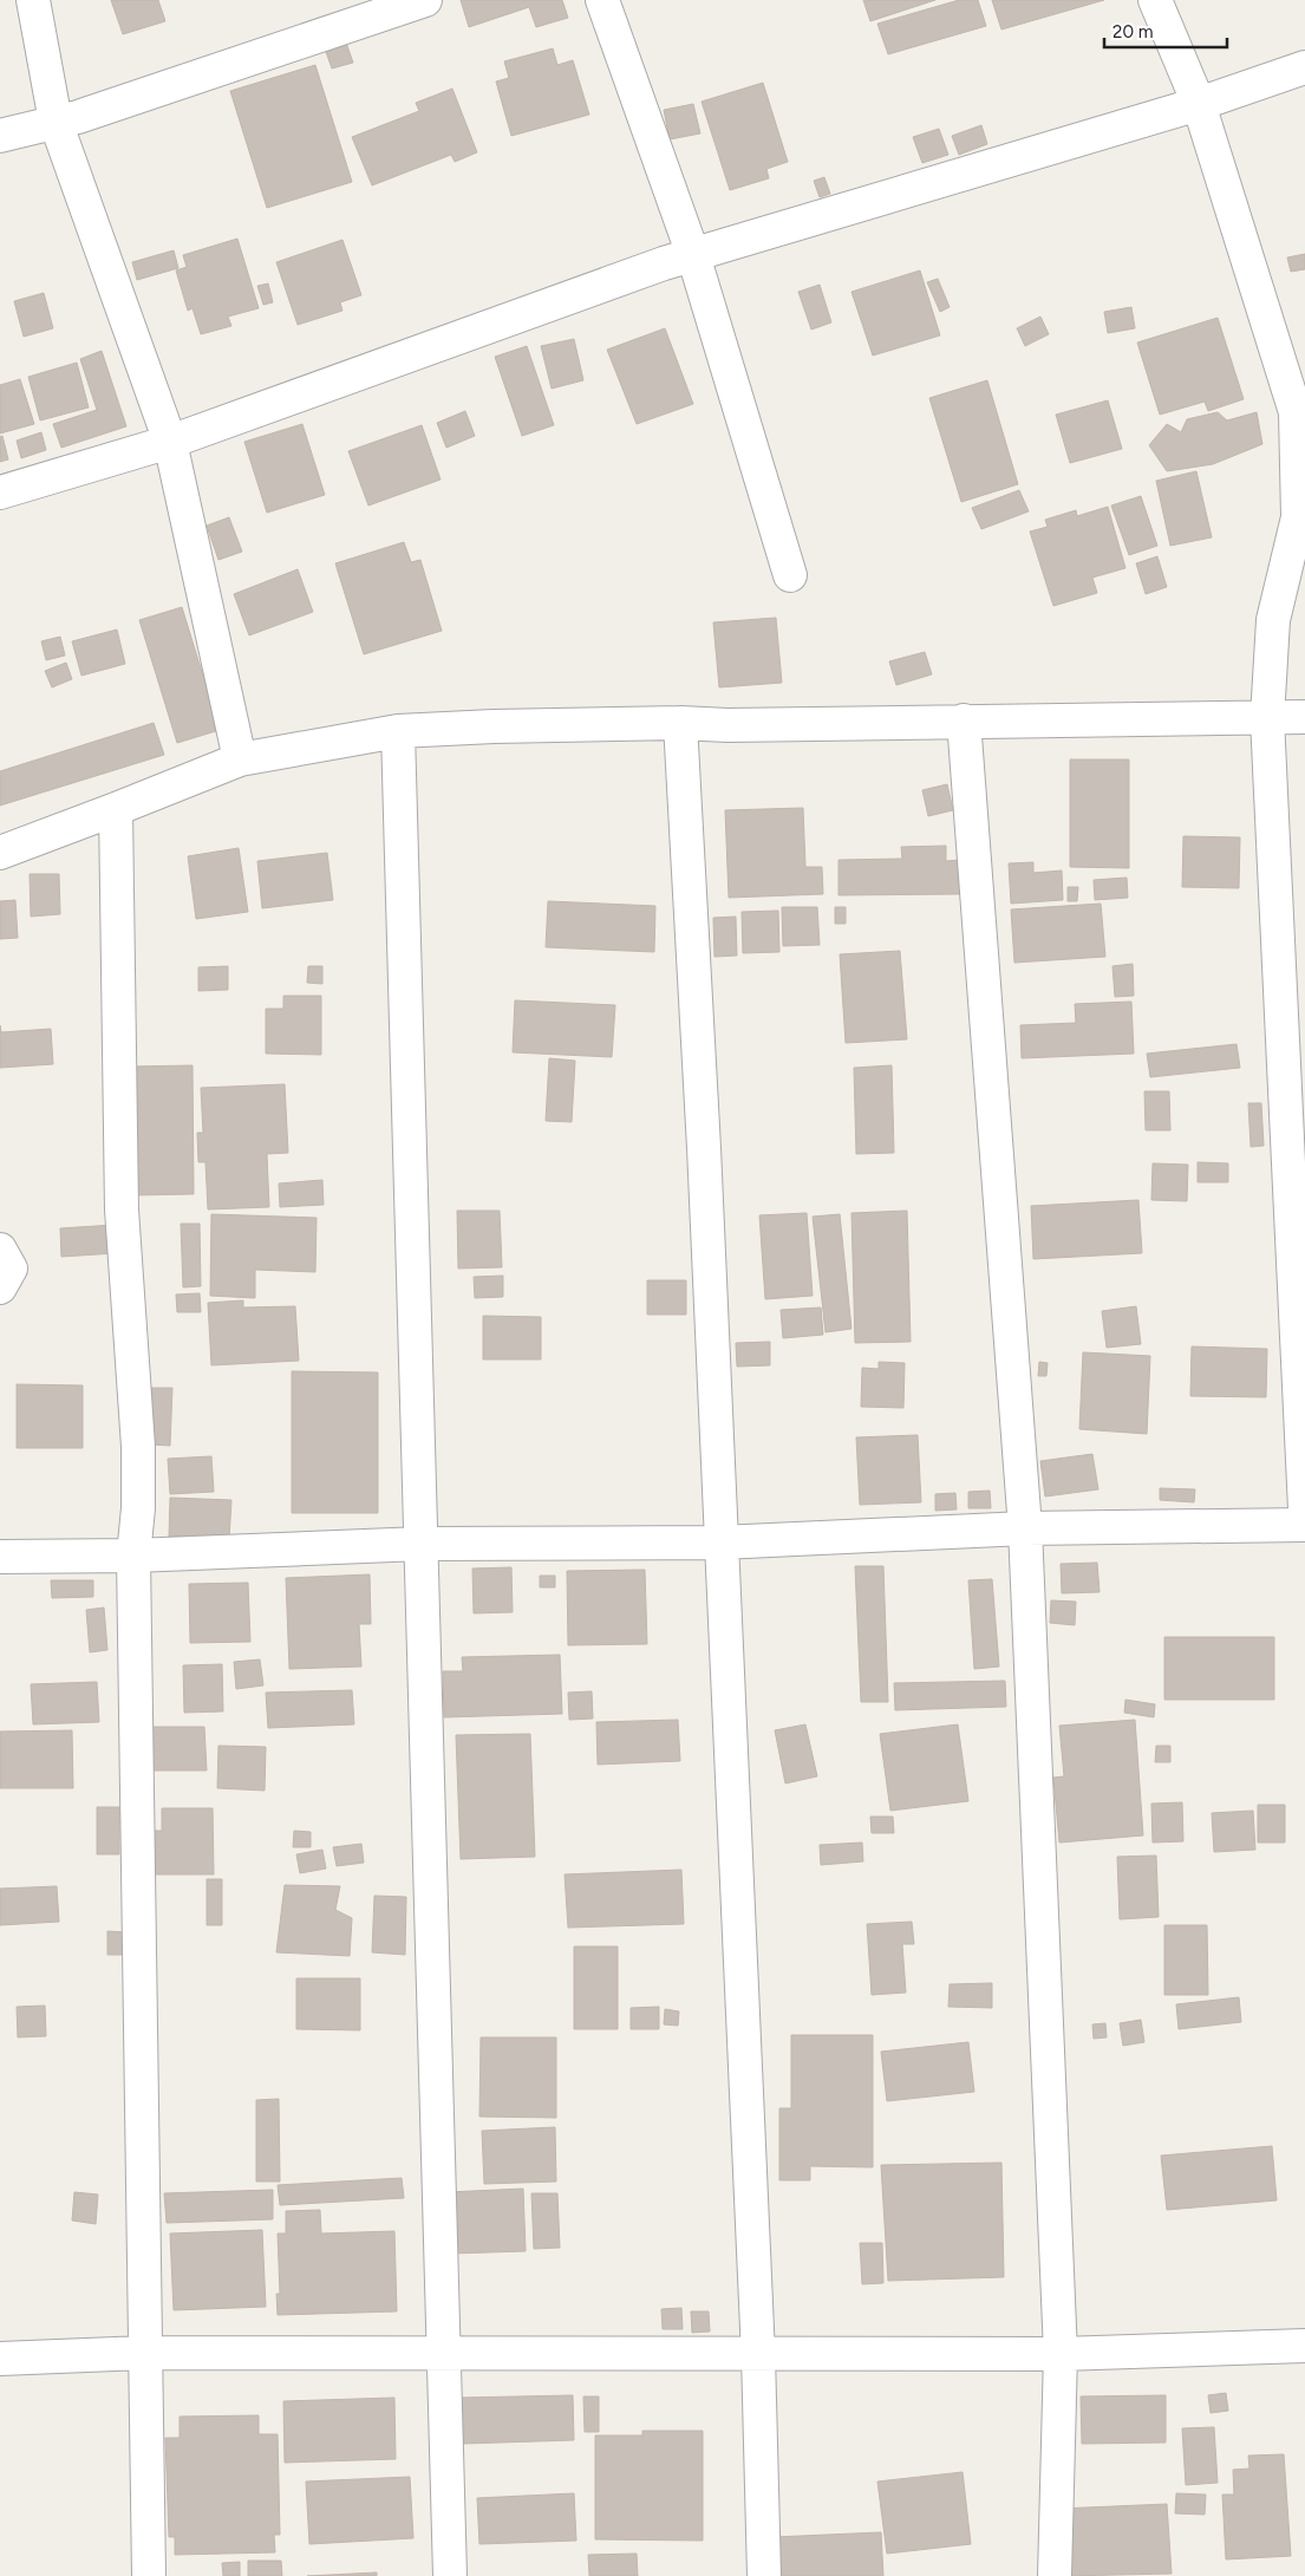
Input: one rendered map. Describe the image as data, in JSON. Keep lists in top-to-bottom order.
{
  "scale_bar": "20 m"
}
